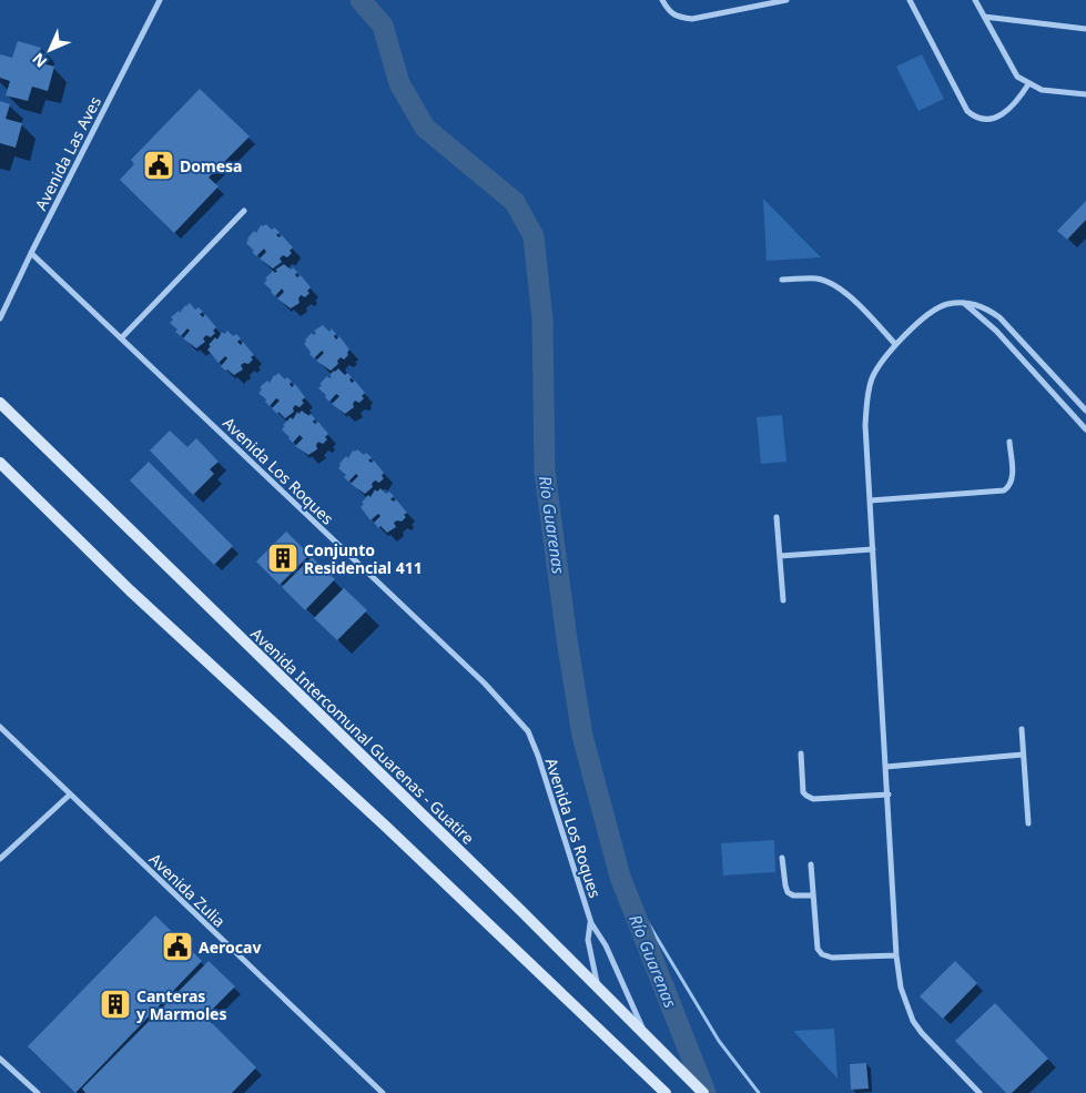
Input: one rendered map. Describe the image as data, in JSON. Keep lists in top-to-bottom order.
{
  "streets": {
    "main road": ["Avenida Intercomunal Guarenas - Guatire"],
    "street": ["Avenida Las Aves", "Avenida Los Roques", "Avenida Zulia"]
  },
  "crossings": [
    ["Avenida Las Aves", "Avenida Los Roques"],
    ["Avenida Los Roques", "Avenida Intercomunal Guarenas - Guatire"]
  ],
  "water": ["Río Guarenas"],
  "places": {
    "public building": ["Domesa", "Aerocav"],
    "building": ["Conjunto Residencial 411", "Canteras y Marmoles"]
  },
  "north": "bottom left"
}
